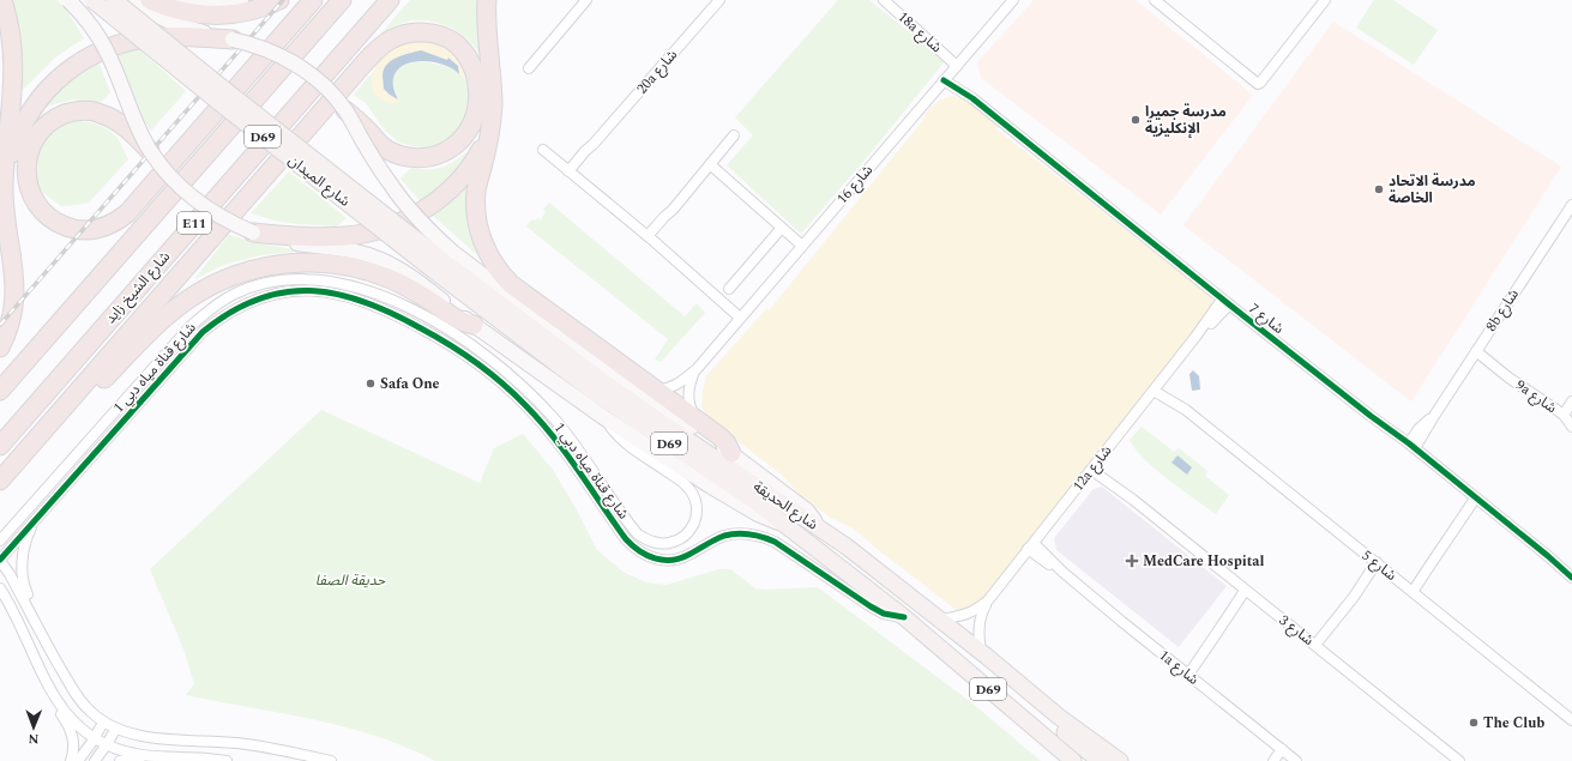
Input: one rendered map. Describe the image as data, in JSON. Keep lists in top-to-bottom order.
{
  "streets": {
    "highway": ["E11", "شارع الشيخ زايد"],
    "main road": ["D69", "شارع الميدان", "شارع الحديقة"],
    "street": [
      "18a شارع",
      "20a شارع",
      "شارع 16",
      "8b شارع",
      "شارع 7",
      "شارع قناة مياه دبي 1",
      "9a شارع",
      "12a شارع",
      "شارع 5",
      "شارع 3",
      "1a شارع"
    ]
  },
  "crossings": [
    ["18a شارع", "شارع 16"],
    ["18a شارع", "شارع 7"],
    ["شارع الميدان", "شارع الحديقة"],
    ["شارع 16", "شارع 7"],
    ["8b شارع", "شارع 7"],
    ["8b شارع", "9a شارع"],
    ["شارع 7", "12a شارع"],
    ["شارع قناة مياه دبي 1", "شارع الحديقة"],
    ["12a شارع", "شارع الحديقة"],
    ["12a شارع", "شارع 5"],
    ["12a شارع", "شارع 3"],
    ["12a شارع", "1a شارع"]
  ],
  "parks": ["حديقة الصفا"],
  "places": {
    "other": [
      "مدرسة جميرا الإنكليزية",
      "مدرسة الاتحاد الخاصة",
      "Safa One",
      "The Club"
    ],
    "health": ["MedCare Hospital"]
  },
  "north": "bottom"
}
